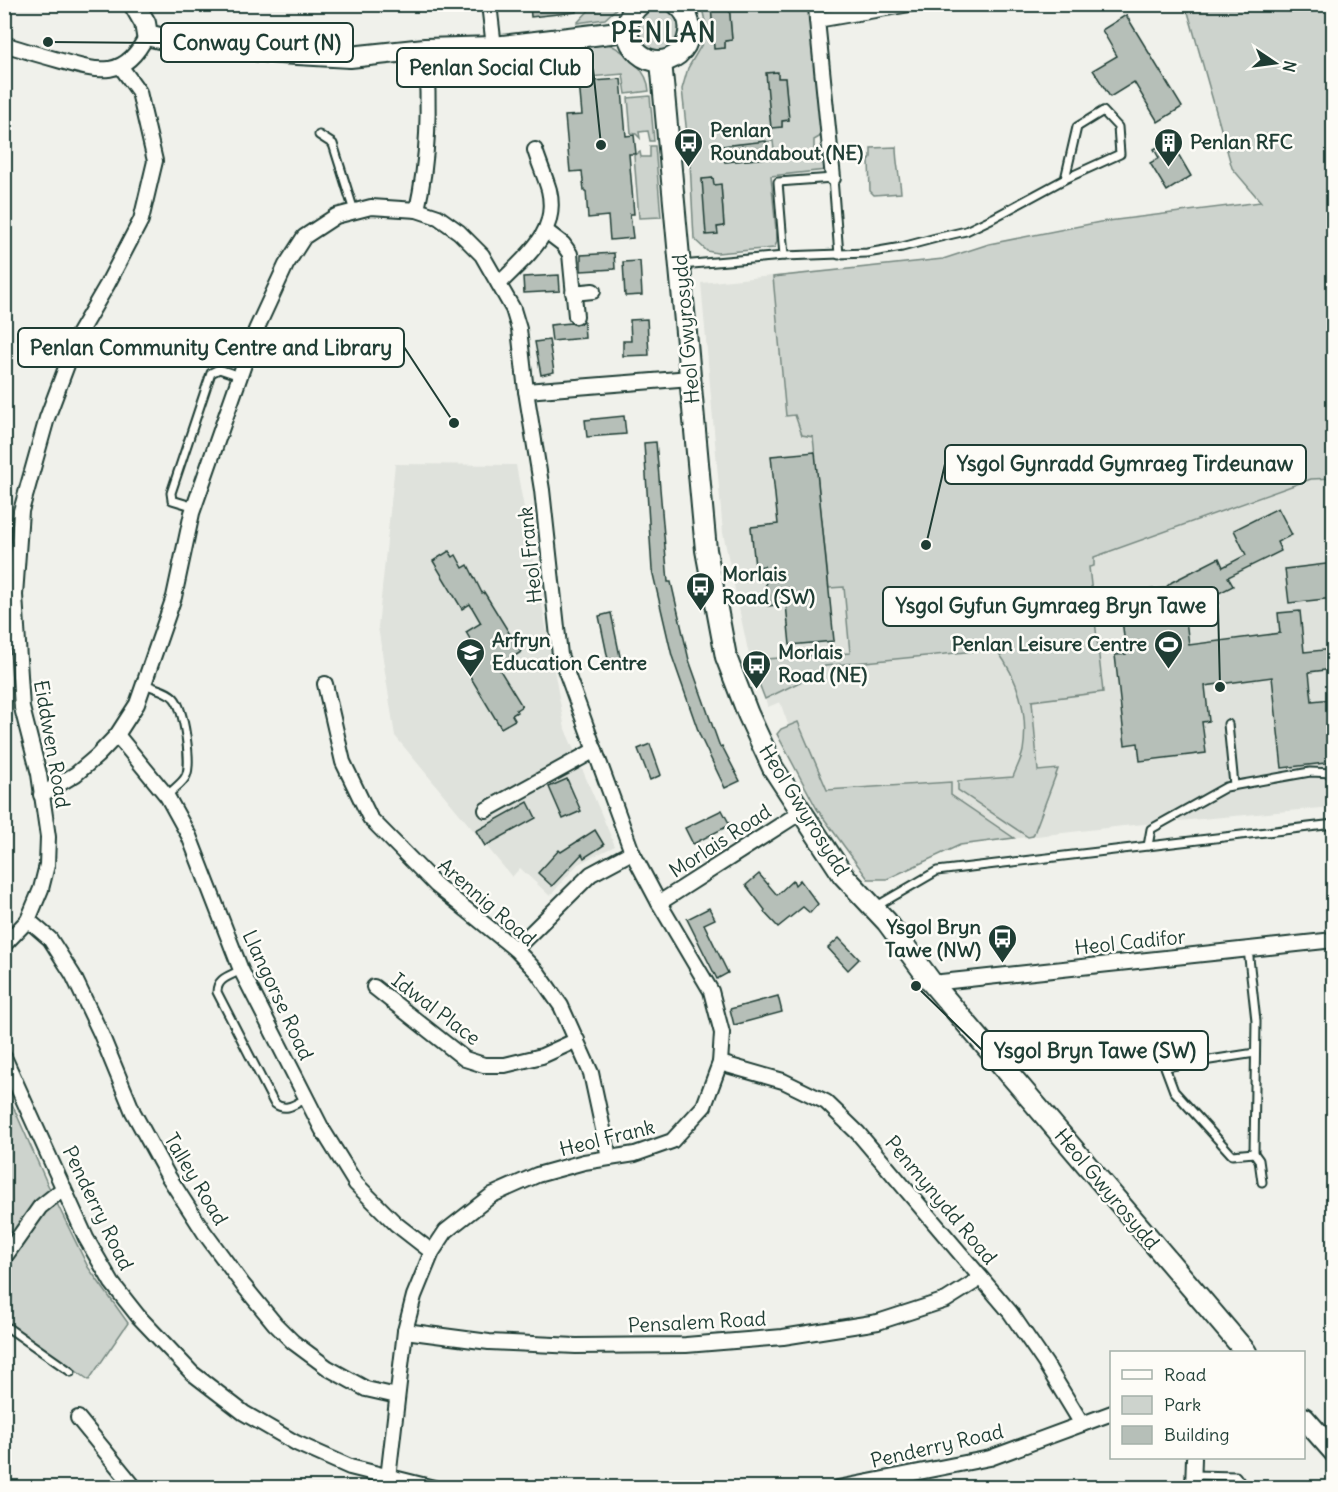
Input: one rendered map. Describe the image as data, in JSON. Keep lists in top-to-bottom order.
{
  "streets": {
    "street": [
      "Heol Gwyrosydd",
      "Heol Frank",
      "Eiddwen Road",
      "Morlais Road",
      "Arennig Road",
      "Heol Cadifor",
      "Llangorse Road",
      "Idwal Place",
      "Talley Road",
      "Penmynydd Road",
      "Penderry Road",
      "Pensalem Road"
    ]
  },
  "crossings": [
    ["Heol Gwyrosydd", "Morlais Road"],
    ["Heol Gwyrosydd", "Heol Cadifor"],
    ["Heol Frank", "Eiddwen Road"],
    ["Heol Frank", "Morlais Road"],
    ["Heol Frank", "Arennig Road"],
    ["Heol Frank", "Llangorse Road"],
    ["Heol Frank", "Talley Road"],
    ["Heol Frank", "Penmynydd Road"],
    ["Heol Frank", "Penderry Road"],
    ["Heol Frank", "Pensalem Road"],
    ["Eiddwen Road", "Talley Road"],
    ["Arennig Road", "Idwal Place"],
    ["Penmynydd Road", "Penderry Road"],
    ["Penmynydd Road", "Pensalem Road"]
  ],
  "districts": ["PENLAN"],
  "places": {
    "other": [
      "Conway Court (N)",
      "Penlan Social Club",
      "Penlan Community Centre and Library",
      "Ysgol Gynradd Gymraeg Tirdeunaw",
      "Ysgol Gyfun Gymraeg Bryn Tawe",
      "Ysgol Bryn Tawe (SW)"
    ],
    "bus stop": [
      "Penlan Roundabout (NE)",
      "Morlais Road (SW)",
      "Morlais Road (NE)",
      "Ysgol Bryn Tawe (NW)"
    ],
    "building": ["Penlan RFC"],
    "sports": ["Penlan Leisure Centre"],
    "school or university": ["Arfryn Education Centre"]
  },
  "legend": ["Road", "Park", "Building"],
  "north": "right"
}
